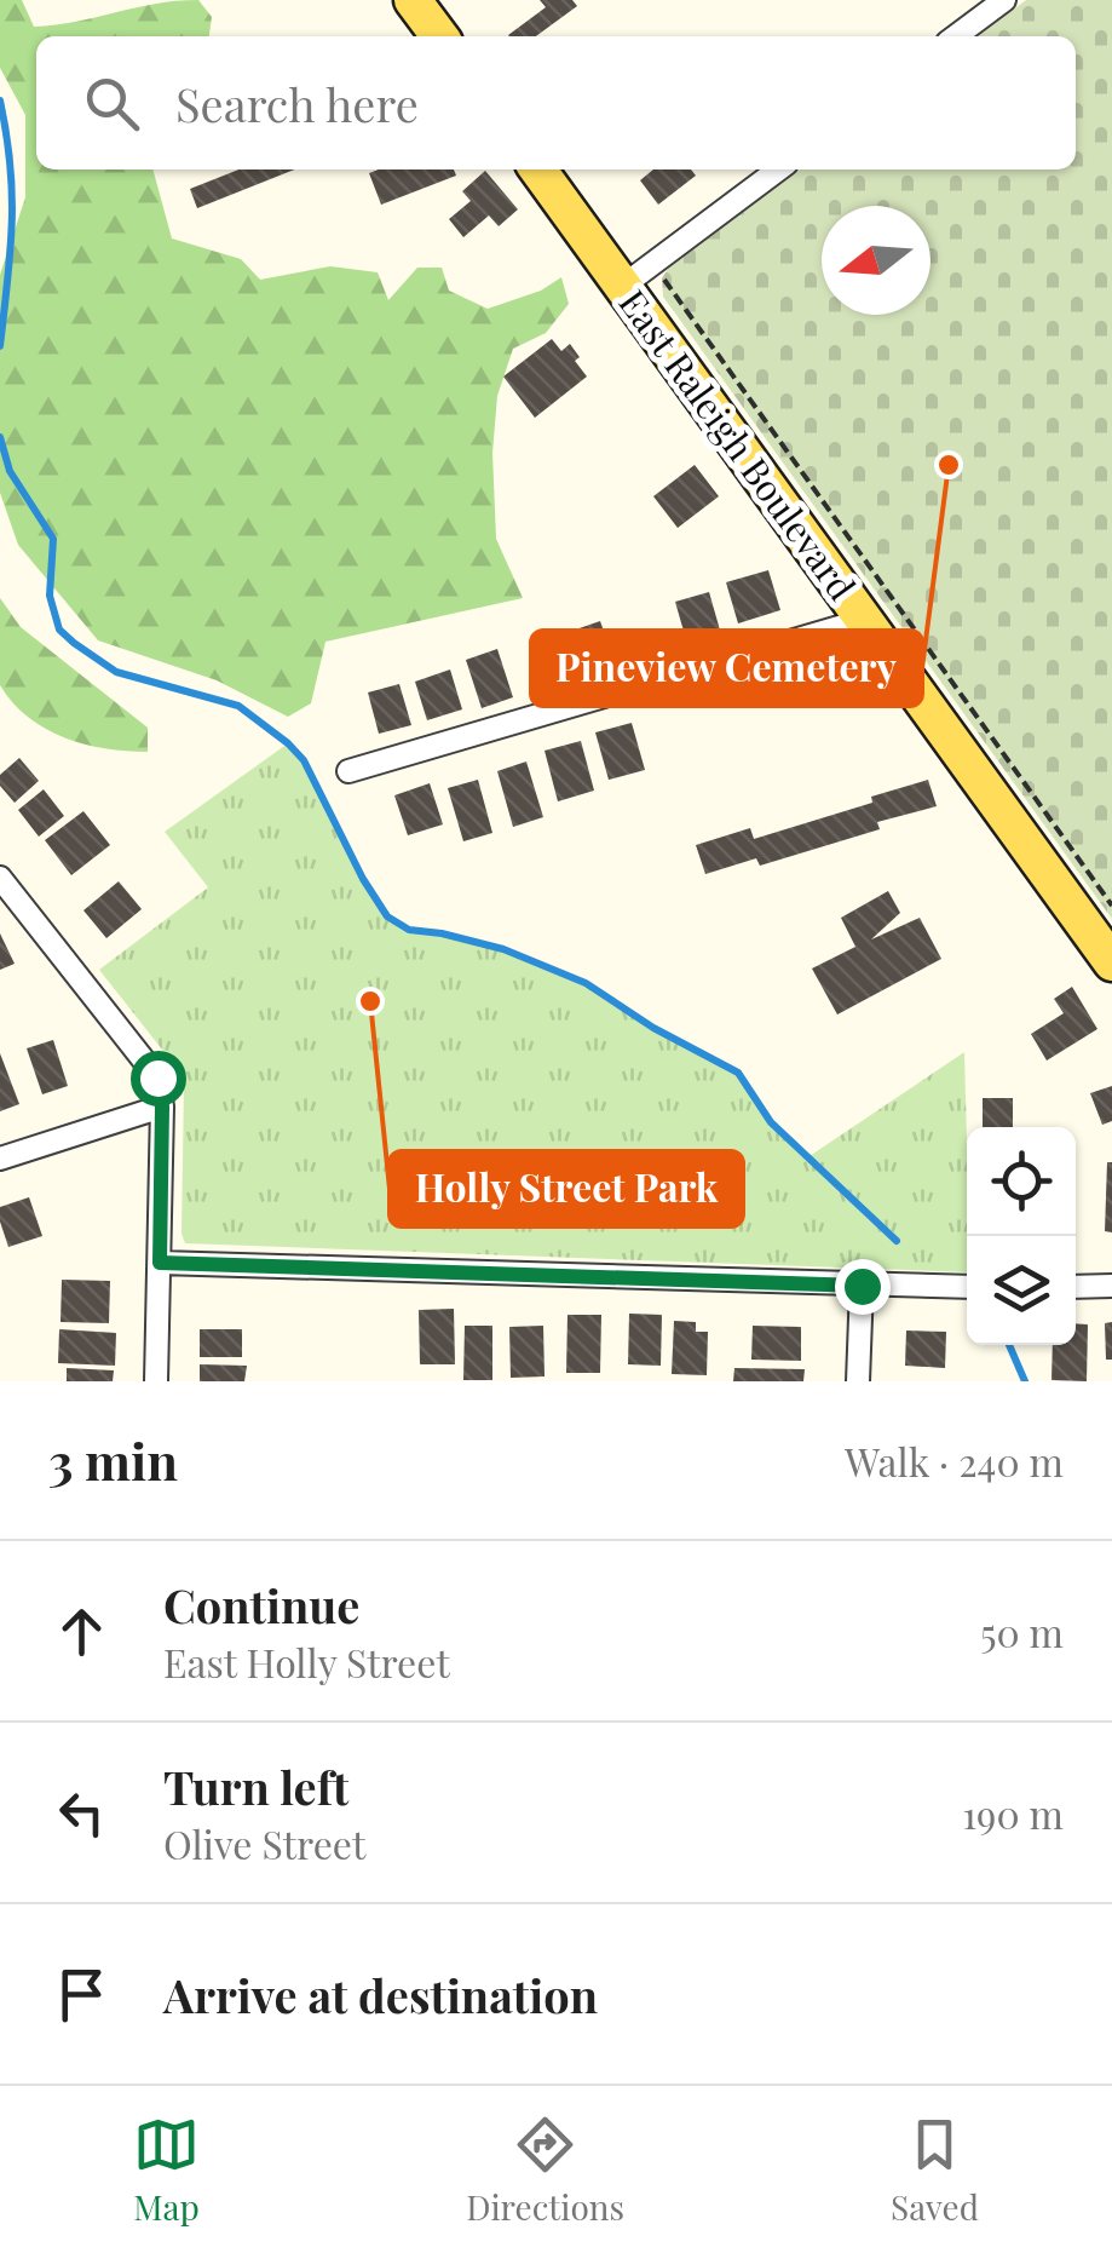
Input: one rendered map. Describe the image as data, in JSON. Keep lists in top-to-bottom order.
{
  "streets": {
    "main road": ["East Raleigh Boulevard"]
  },
  "places": ["Pineview Cemetery", "Holly Street Park"],
  "north": "left",
  "page": {
    "search": "Search here",
    "heading": ["3 min", "Walk · 240 m"],
    "list": [
      ["Continue", "East Holly Street", "50 m"],
      ["Turn left", "Olive Street", "190 m"],
      "Arrive at destination"
    ],
    "nav": ["Map", "Directions", "Saved"]
  }
}
